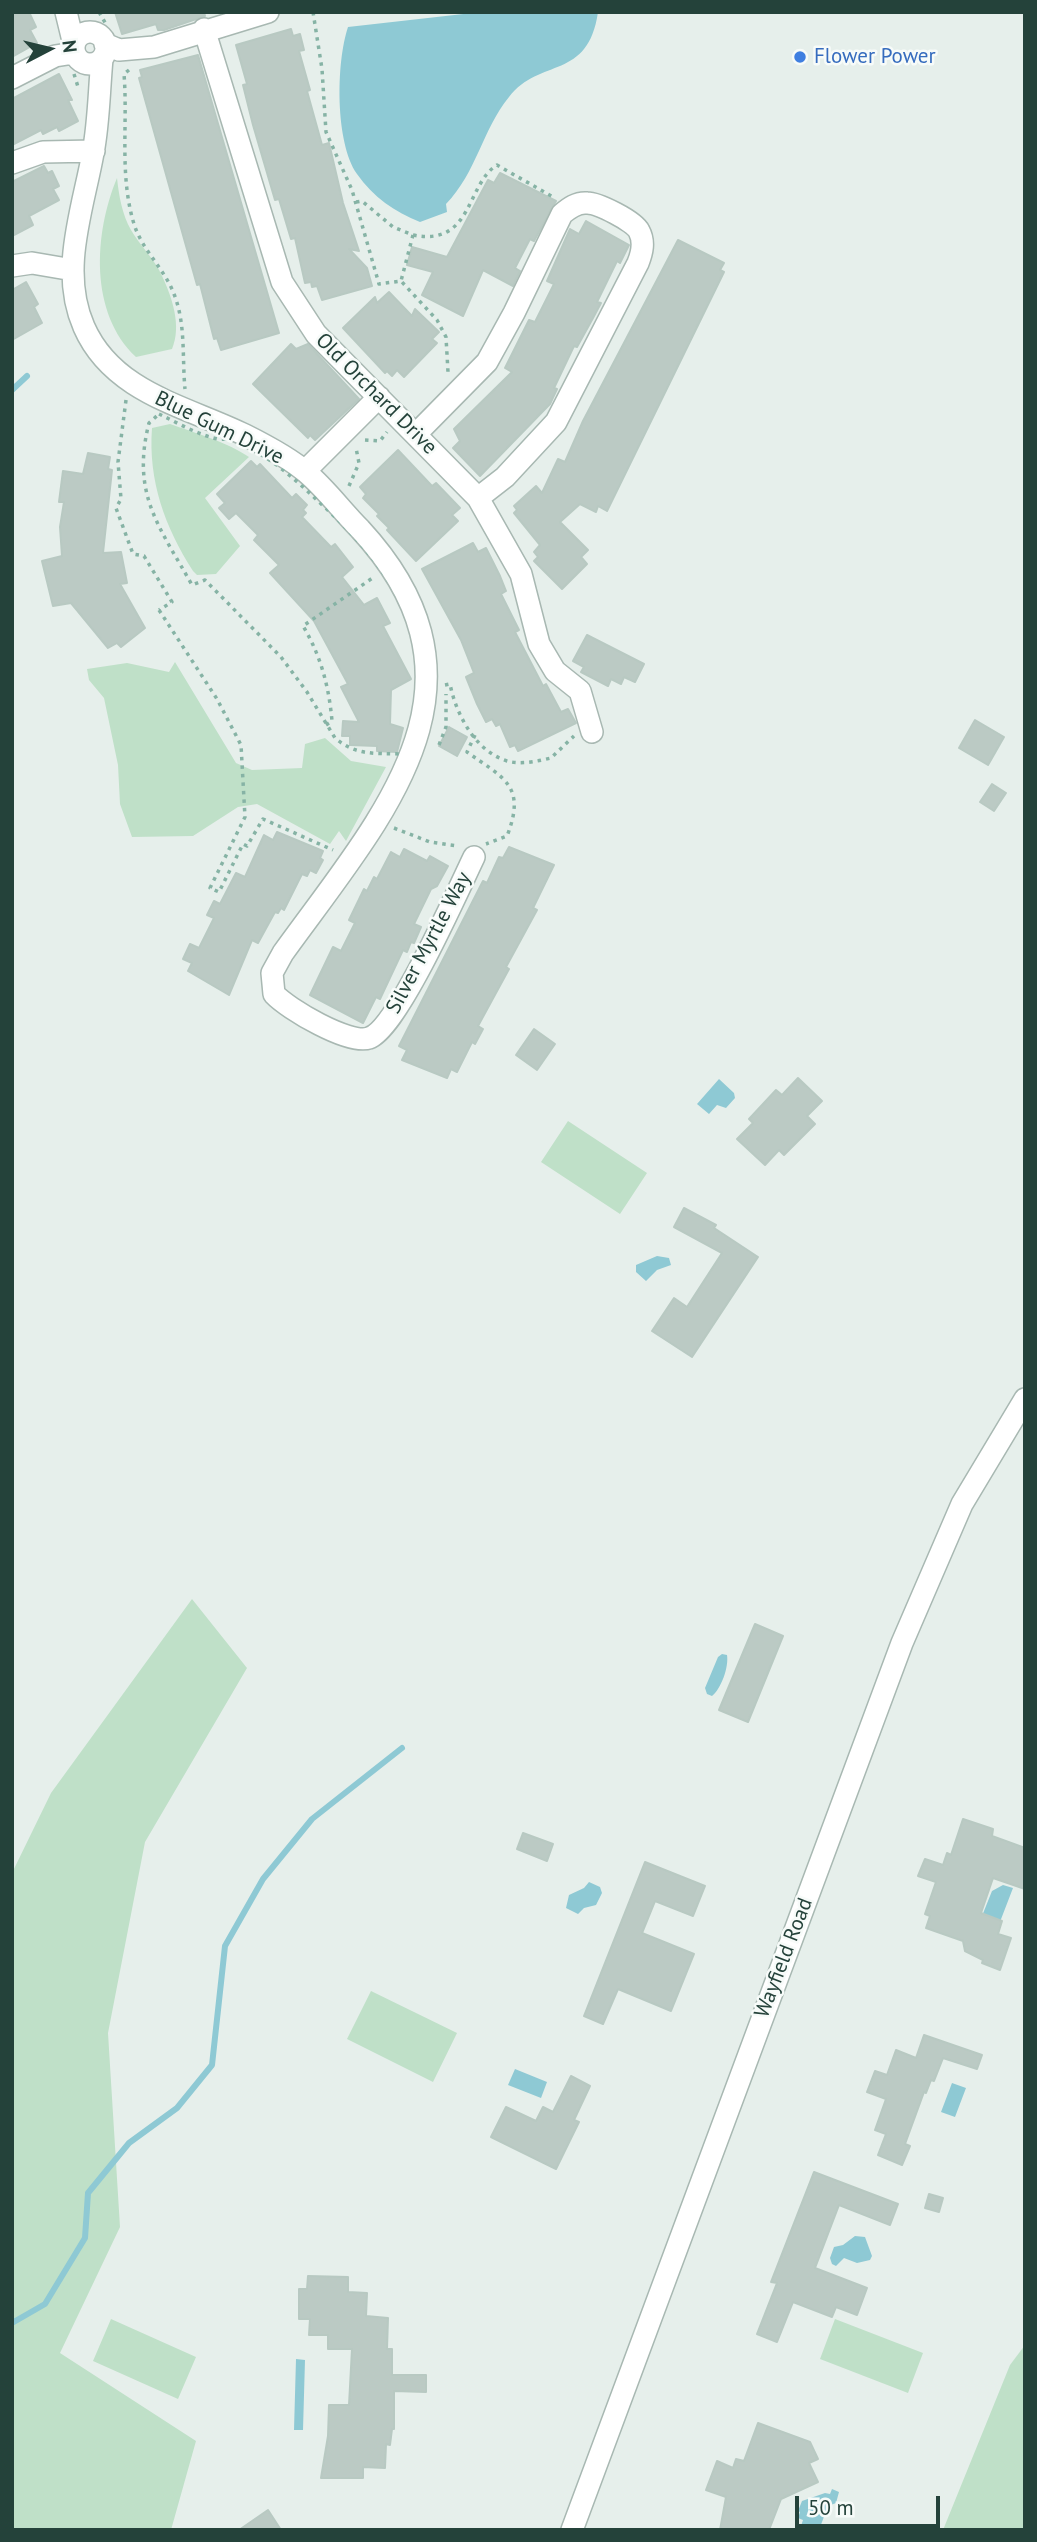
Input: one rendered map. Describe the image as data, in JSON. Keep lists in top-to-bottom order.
{
  "streets": {
    "street": [
      "Old Orchard Drive",
      "Blue Gum Drive",
      "Silver Myrtle Way",
      "Wayfield Road"
    ]
  },
  "crossings": [
    ["Blue Gum Drive", "Silver Myrtle Way"]
  ],
  "places": ["Flower Power"],
  "scale_bar": "50 m",
  "north": "right"
}
